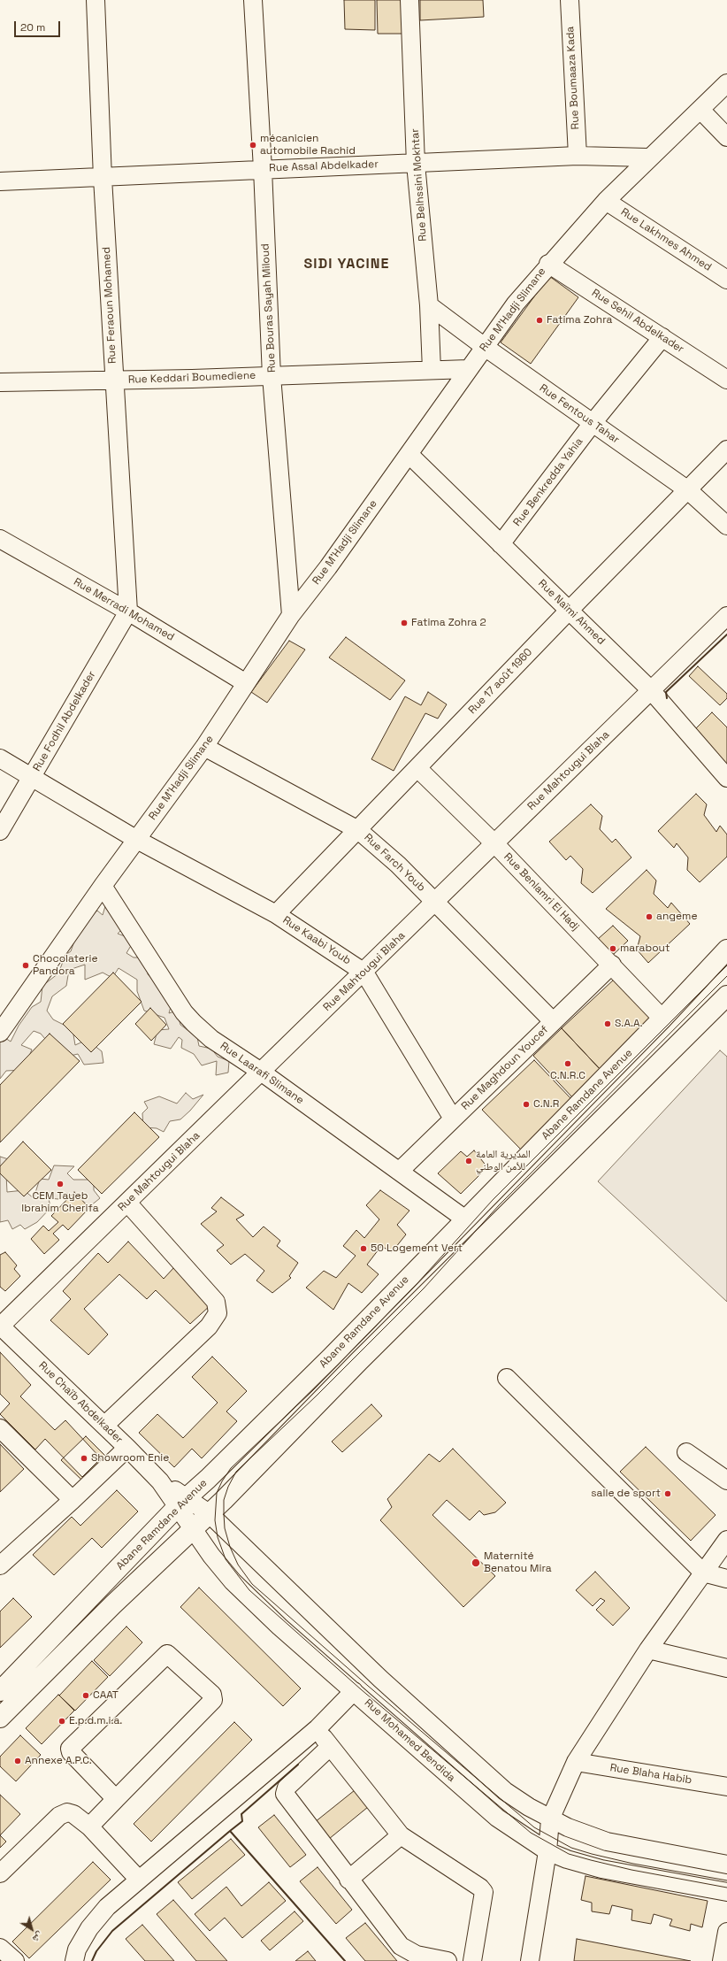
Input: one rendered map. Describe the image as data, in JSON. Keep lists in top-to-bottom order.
{
  "streets": {
    "main road": ["Abane Ramdane Avenue"],
    "street": [
      "Rue Boumaaza Kada",
      "Rue Assal Abdelkader",
      "Rue Belhssini Mokhtar",
      "Rue Lakhmes Ahmed",
      "Rue Feraoun Mohamed",
      "Rue Bouras Sayah Miloud",
      "Rue M'Hadji Slimane",
      "Rue Sehil Abdelkader",
      "Rue Keddari Boumediene",
      "Rue Fentous Tahar",
      "Rue Benkredda Yahia",
      "Rue Merradi Mohamed",
      "Rue Naïmi Ahmed",
      "Rue 17 août 1960",
      "Rue Fodhil Abdelkader",
      "Rue Mahtougui Blaha",
      "Rue Farch Youb",
      "Rue Benlamri El Hadj",
      "Rue Kaabi Youb",
      "Rue Maghdoun Youcef",
      "Rue Laarafi Slimane",
      "Rue Chaïb Abdelkader",
      "Rue Mohamed Bendida",
      "Rue Blaha Habib"
    ]
  },
  "crossings": [
    ["Rue Boumaaza Kada", "Rue Assal Abdelkader"],
    ["Rue Assal Abdelkader", "Rue Belhssini Mokhtar"],
    ["Rue Assal Abdelkader", "Rue Feraoun Mohamed"],
    ["Rue Assal Abdelkader", "Rue Bouras Sayah Miloud"],
    ["Rue Assal Abdelkader", "Rue M'Hadji Slimane"],
    ["Rue Belhssini Mokhtar", "Rue Keddari Boumediene"],
    ["Rue Belhssini Mokhtar", "Rue Fentous Tahar"],
    ["Rue Lakhmes Ahmed", "Rue M'Hadji Slimane"],
    ["Rue Feraoun Mohamed", "Rue Keddari Boumediene"],
    ["Rue Feraoun Mohamed", "Rue Merradi Mohamed"],
    ["Rue Feraoun Mohamed", "Rue Fodhil Abdelkader"],
    ["Rue Bouras Sayah Miloud", "Rue M'Hadji Slimane"],
    ["Rue Bouras Sayah Miloud", "Rue Keddari Boumediene"],
    ["Rue M'Hadji Slimane", "Rue Sehil Abdelkader"],
    ["Rue M'Hadji Slimane", "Rue Keddari Boumediene"],
    ["Rue M'Hadji Slimane", "Rue Fentous Tahar"],
    ["Rue M'Hadji Slimane", "Rue Merradi Mohamed"],
    ["Rue M'Hadji Slimane", "Rue Naïmi Ahmed"],
    ["Rue M'Hadji Slimane", "Rue Farch Youb"],
    ["Rue M'Hadji Slimane", "Rue Kaabi Youb"],
    ["Rue M'Hadji Slimane", "Rue Laarafi Slimane"],
    ["Rue Sehil Abdelkader", "Rue Benkredda Yahia"],
    ["Rue Fentous Tahar", "Rue Benkredda Yahia"],
    ["Rue Fentous Tahar", "Rue 17 août 1960"],
    ["Rue Benkredda Yahia", "Rue Naïmi Ahmed"],
    ["Rue Merradi Mohamed", "Rue Fodhil Abdelkader"],
    ["Rue Naïmi Ahmed", "Rue 17 août 1960"],
    ["Rue Naïmi Ahmed", "Rue Mahtougui Blaha"],
    ["Rue 17 août 1960", "Rue Farch Youb"],
    ["Rue 17 août 1960", "Rue Benlamri El Hadj"],
    ["Rue 17 août 1960", "Rue Kaabi Youb"],
    ["Rue Fodhil Abdelkader", "Rue Kaabi Youb"],
    ["Rue Mahtougui Blaha", "Rue Farch Youb"],
    ["Rue Mahtougui Blaha", "Rue Benlamri El Hadj"],
    ["Rue Mahtougui Blaha", "Rue Kaabi Youb"],
    ["Rue Mahtougui Blaha", "Rue Laarafi Slimane"],
    ["Rue Mahtougui Blaha", "Rue Chaïb Abdelkader"],
    ["Rue Farch Youb", "Rue Maghdoun Youcef"],
    ["Rue Benlamri El Hadj", "Rue Maghdoun Youcef"],
    ["Rue Benlamri El Hadj", "Abane Ramdane Avenue"],
    ["Rue Kaabi Youb", "Rue Maghdoun Youcef"],
    ["Rue Maghdoun Youcef", "Rue Laarafi Slimane"],
    ["Rue Laarafi Slimane", "Abane Ramdane Avenue"],
    ["Abane Ramdane Avenue", "Rue Chaïb Abdelkader"],
    ["Abane Ramdane Avenue", "Rue Mohamed Bendida"],
    ["Rue Chaïb Abdelkader", "Rue Mohamed Bendida"]
  ],
  "districts": ["SIDI YACINE"],
  "places": [
    "mécanicien automobile Rachid",
    "Fatima Zohra",
    "Fatima Zohra 2",
    "angeme",
    "marabout",
    "Chocolaterie Pandora",
    "S.A.A.",
    "C.N.R.C",
    "C.N.R",
    "المديرية العامة للأمن الوطني",
    "CEM Tayeb Ibrahim Cherifa",
    "50 Logement Vert",
    "Showroom Enie",
    "salle de sport",
    "Maternité Benatou Mira",
    "CAAT",
    "E.p.d.m.i.a.",
    "Annexe A.P.C."
  ],
  "scale_bar": "20 m",
  "north": "bottom right"
}
